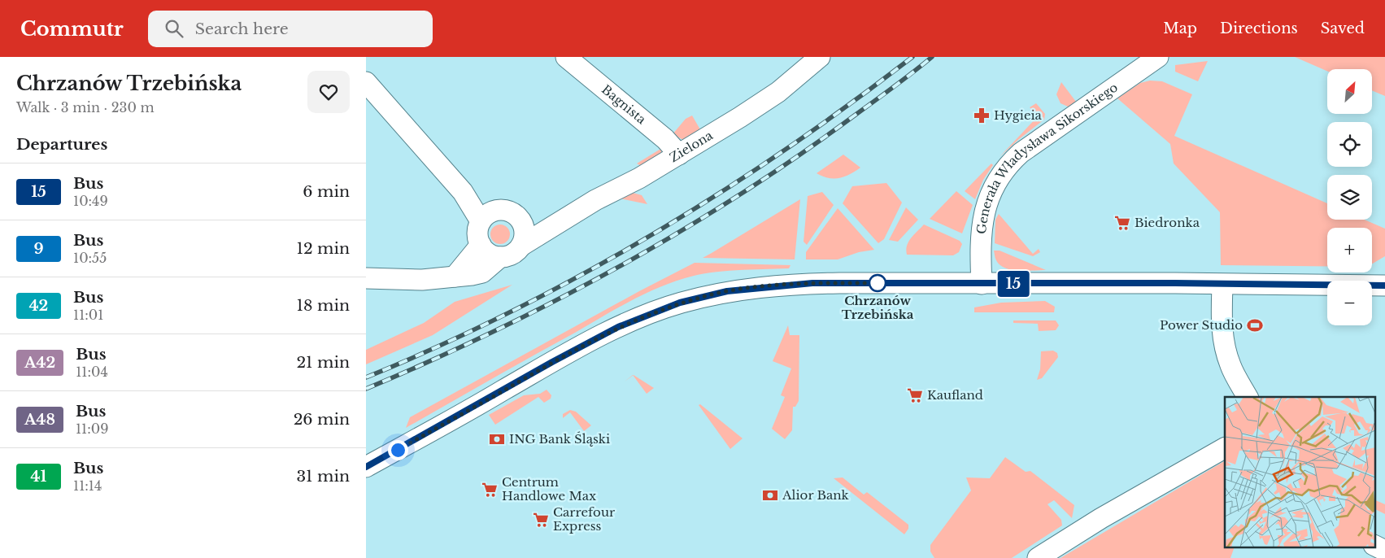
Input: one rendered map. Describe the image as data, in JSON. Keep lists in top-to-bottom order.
{
  "streets": {
    "street": ["Bagnista", "Zielona", "Generała Władysława Sikorskiego"]
  },
  "crossings": [
    ["Bagnista", "Zielona"]
  ],
  "places": {
    "pharmacy": ["Hygieia"],
    "supermarket": [
      "Biedronka",
      "Kaufland",
      "Centrum Handlowe Max",
      "Carrefour Express"
    ],
    "other": ["Chrzanów Trzebińska"],
    "sports": ["Power Studio"],
    "bank": ["ING Bank Śląski", "Alior Bank"]
  },
  "lines": ["bus line 15"],
  "north": "top right",
  "page": {
    "header": "Commutr",
    "search": "Search here",
    "nav": ["Map", "Directions", "Saved"],
    "heading": [
      ["Chrzanów Trzebińska", "Walk · 3 min · 230 m"],
      "Departures"
    ],
    "on_map": "15",
    "map_buttons": ["+", "−"],
    "list": [
      {
        "mark": "15",
        "name": "Bus",
        "note": "10:49",
        "value": "6 min"
      },
      {
        "mark": "9",
        "name": "Bus",
        "note": "10:55",
        "value": "12 min"
      },
      {
        "mark": "42",
        "name": "Bus",
        "note": "11:01",
        "value": "18 min"
      },
      {
        "mark": "A42",
        "name": "Bus",
        "note": "11:04",
        "value": "21 min"
      },
      {
        "mark": "A48",
        "name": "Bus",
        "note": "11:09",
        "value": "26 min"
      },
      {
        "mark": "41",
        "name": "Bus",
        "note": "11:14",
        "value": "31 min"
      }
    ]
  }
}
